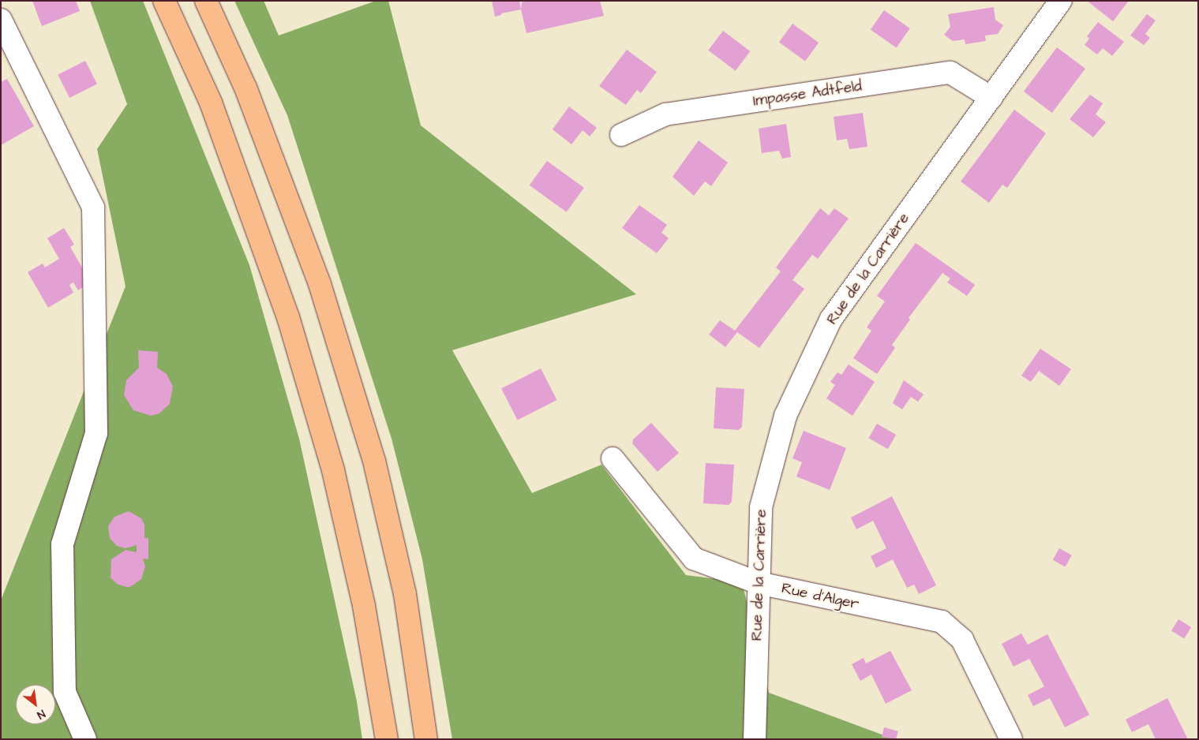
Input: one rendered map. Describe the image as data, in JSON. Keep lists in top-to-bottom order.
{
  "streets": {
    "street": ["Impasse Adtfeld", "Rue de la Carrière", "Rue d'Alger"]
  },
  "crossings": [
    ["Impasse Adtfeld", "Rue de la Carrière"],
    ["Rue de la Carrière", "Rue d'Alger"]
  ],
  "north": "bottom right"
}
